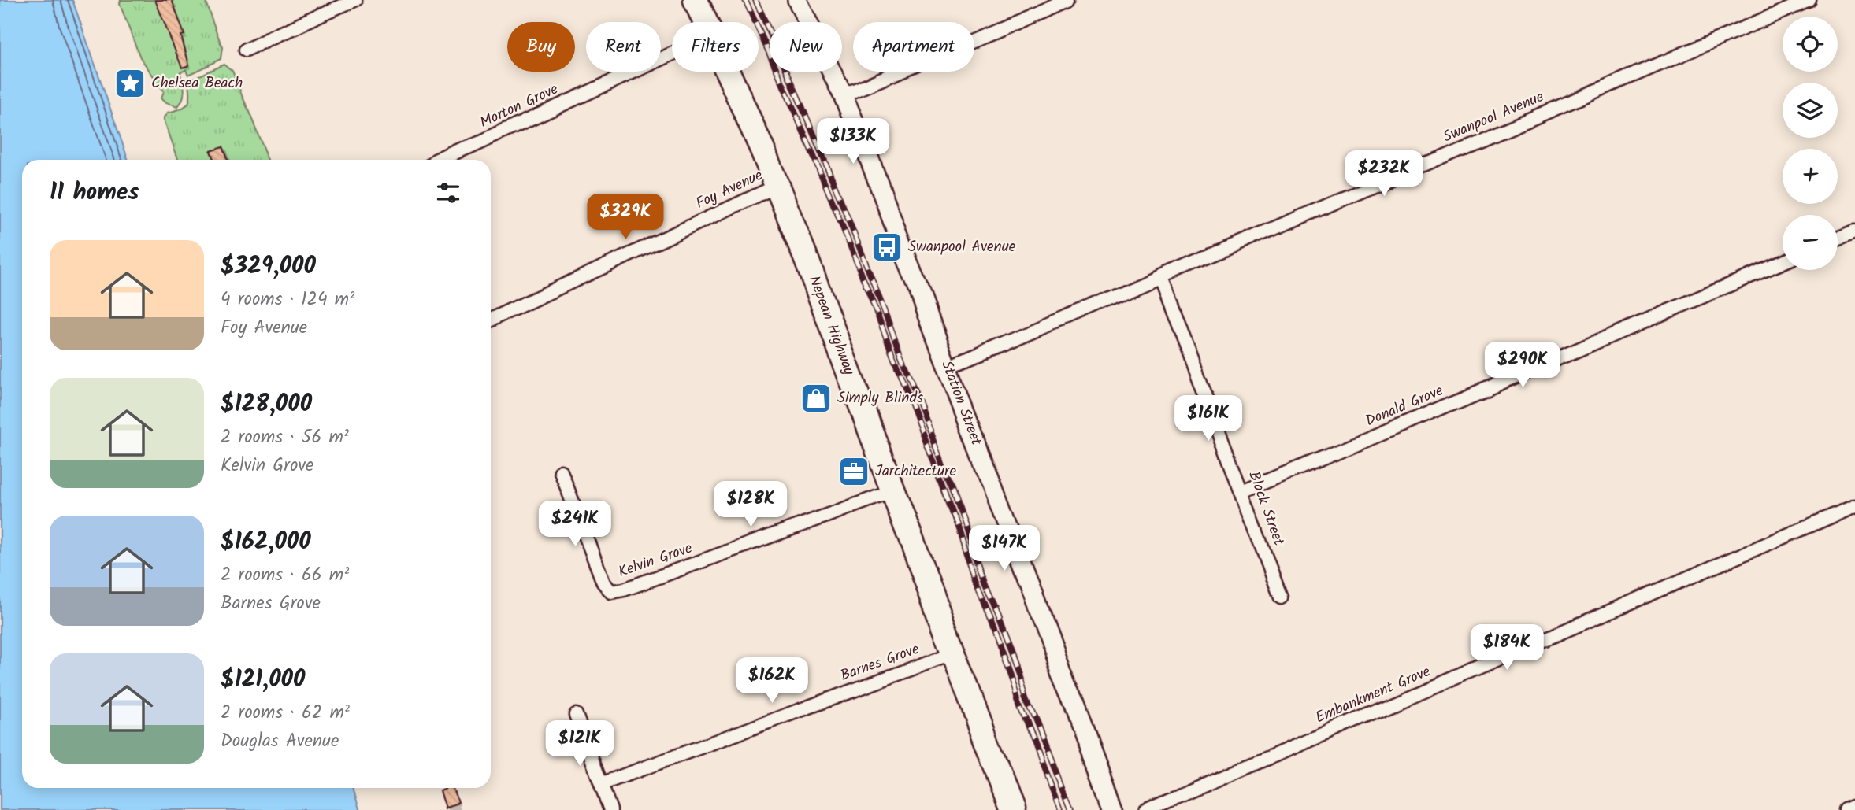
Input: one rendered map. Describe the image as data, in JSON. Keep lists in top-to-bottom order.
{
  "streets": {
    "highway": ["Nepean Highway"],
    "street": [
      "Morton Grove",
      "Swanpool Avenue",
      "Foy Avenue",
      "Station Street",
      "Donald Grove",
      "Black Street",
      "Kelvin Grove",
      "Barnes Grove",
      "Embankment Grove"
    ]
  },
  "crossings": [
    ["Swanpool Avenue", "Station Street"],
    ["Swanpool Avenue", "Black Street"],
    ["Foy Avenue", "Nepean Highway"],
    ["Nepean Highway", "Kelvin Grove"],
    ["Nepean Highway", "Barnes Grove"],
    ["Donald Grove", "Black Street"]
  ],
  "places": {
    "place": ["Chelsea Beach"],
    "bus stop": ["Swanpool Avenue"],
    "shop": ["Simply Blinds"],
    "office": ["Jarchitecture"]
  },
  "page": {
    "map_buttons": ["+", "−"],
    "chip": [
      "Buy",
      "Rent",
      "Filters",
      "New",
      "Apartment"
    ],
    "price": [
      "$133K",
      "$232K",
      "$329K",
      "$290K",
      "$161K",
      "$128K",
      "$241K",
      "$147K",
      "$184K",
      "$162K",
      "$121K"
    ],
    "heading": "11 homes",
    "list": [
      {
        "name": "$329,000",
        "note": "4 rooms · 124 m² · Foy Avenue"
      },
      {
        "name": "$128,000",
        "note": "2 rooms · 56 m² · Kelvin Grove"
      },
      {
        "name": "$162,000",
        "note": "2 rooms · 66 m² · Barnes Grove"
      },
      {
        "name": "$121,000",
        "note": "2 rooms · 62 m² · Douglas Avenue"
      }
    ]
  }
}
